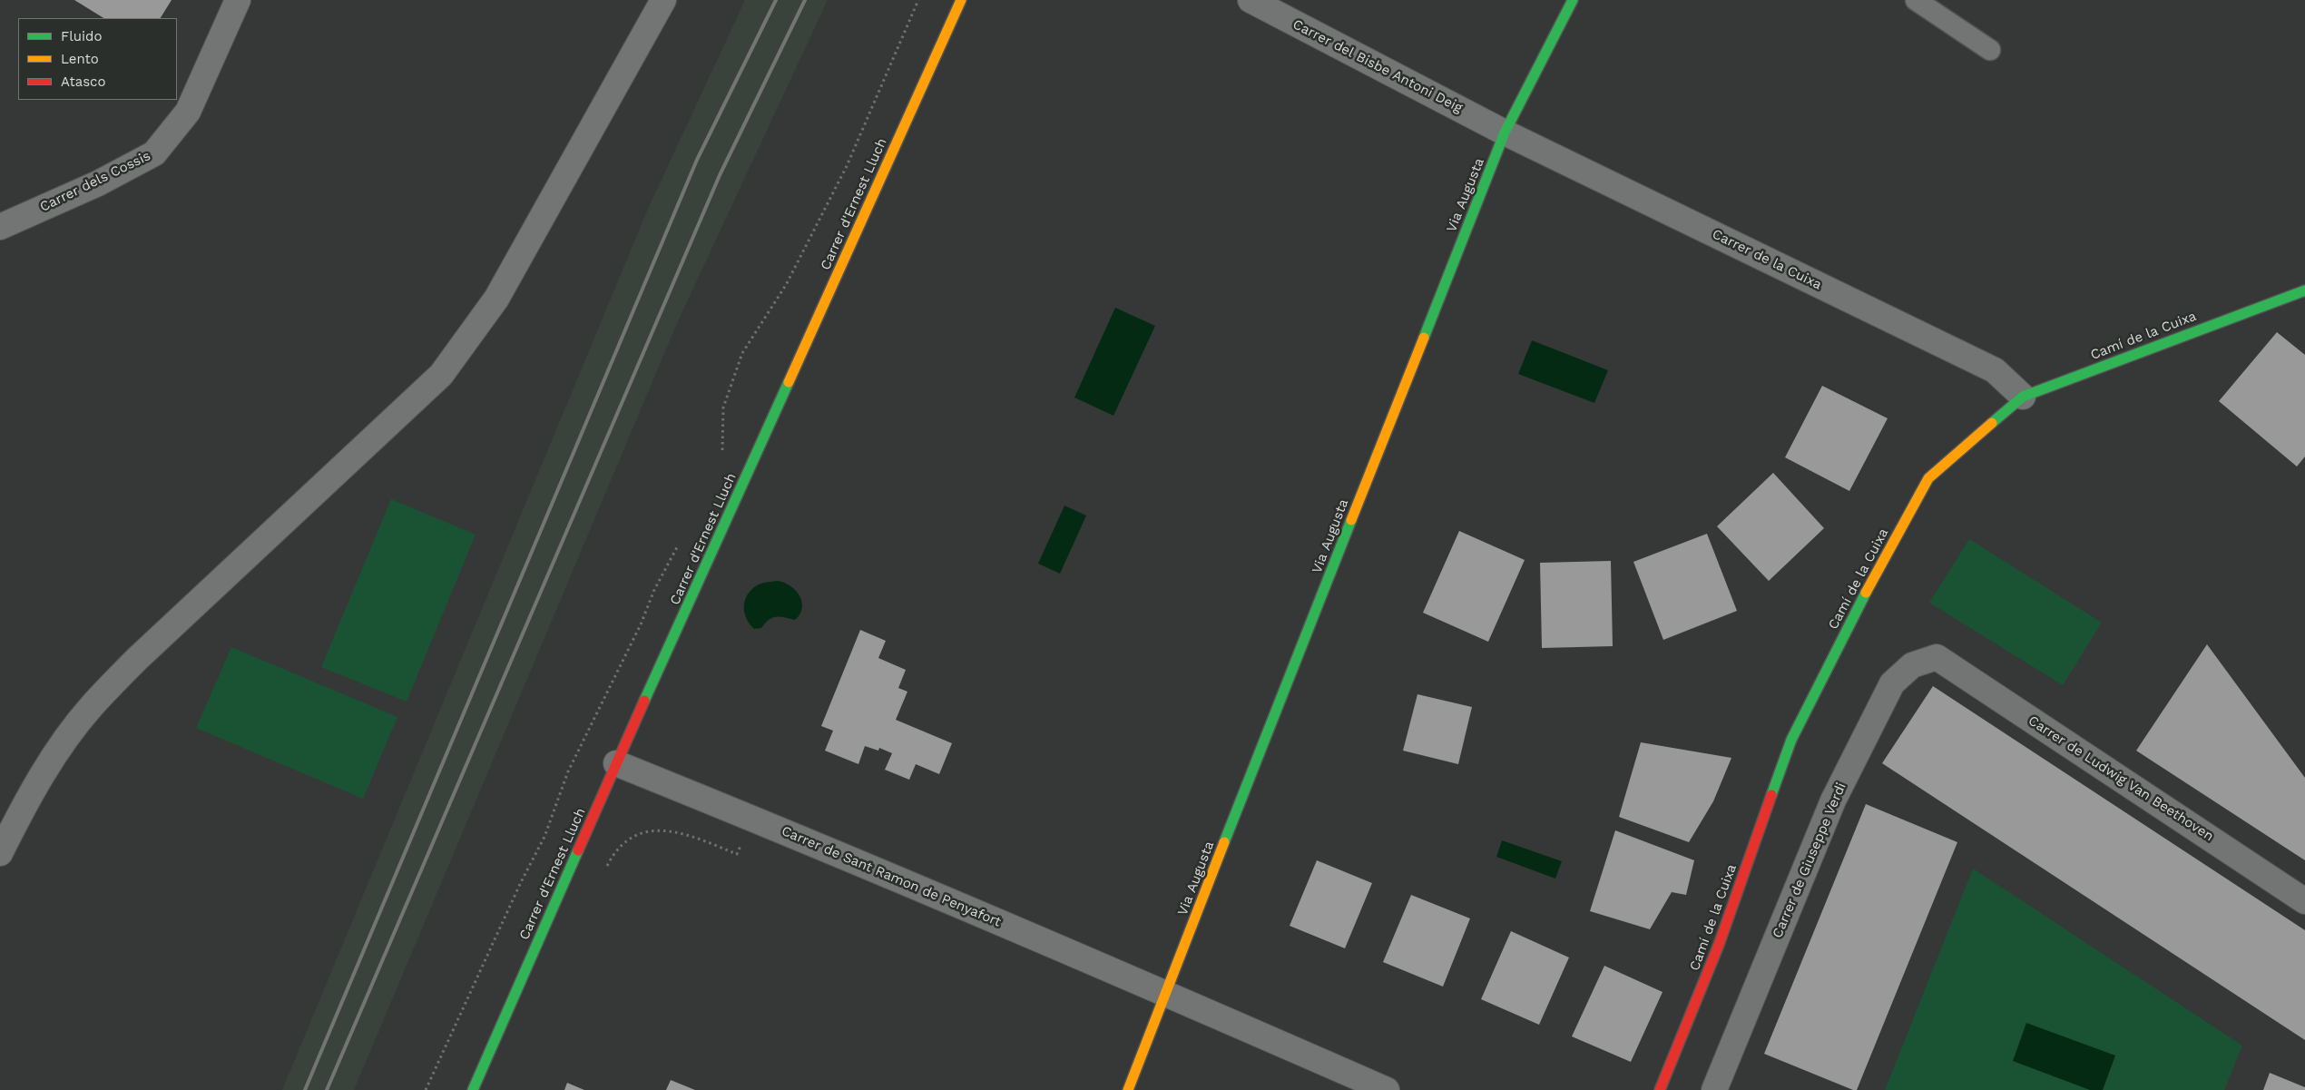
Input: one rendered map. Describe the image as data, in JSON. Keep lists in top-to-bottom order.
{
  "streets": {
    "street": [
      "Carrer del Bisbe Antoni Deig",
      "Carrer dels Cossis",
      "Via Augusta",
      "Carrer d'Ernest Lluch",
      "Carrer de la Cuixa",
      "Camí de la Cuixa",
      "Carrer de Ludwig Van Beethoven",
      "Carrer de Giuseppe Verdi",
      "Carrer de Sant Ramon de Penyafort"
    ]
  },
  "crossings": [
    ["Carrer del Bisbe Antoni Deig", "Via Augusta"],
    ["Carrer del Bisbe Antoni Deig", "Carrer de la Cuixa"],
    ["Via Augusta", "Carrer de la Cuixa"],
    ["Via Augusta", "Carrer de Sant Ramon de Penyafort"],
    ["Carrer d'Ernest Lluch", "Carrer de Sant Ramon de Penyafort"],
    ["Carrer de la Cuixa", "Camí de la Cuixa"],
    ["Carrer de Ludwig Van Beethoven", "Carrer de Giuseppe Verdi"]
  ],
  "legend": ["Fluido", "Lento", "Atasco"]
}
